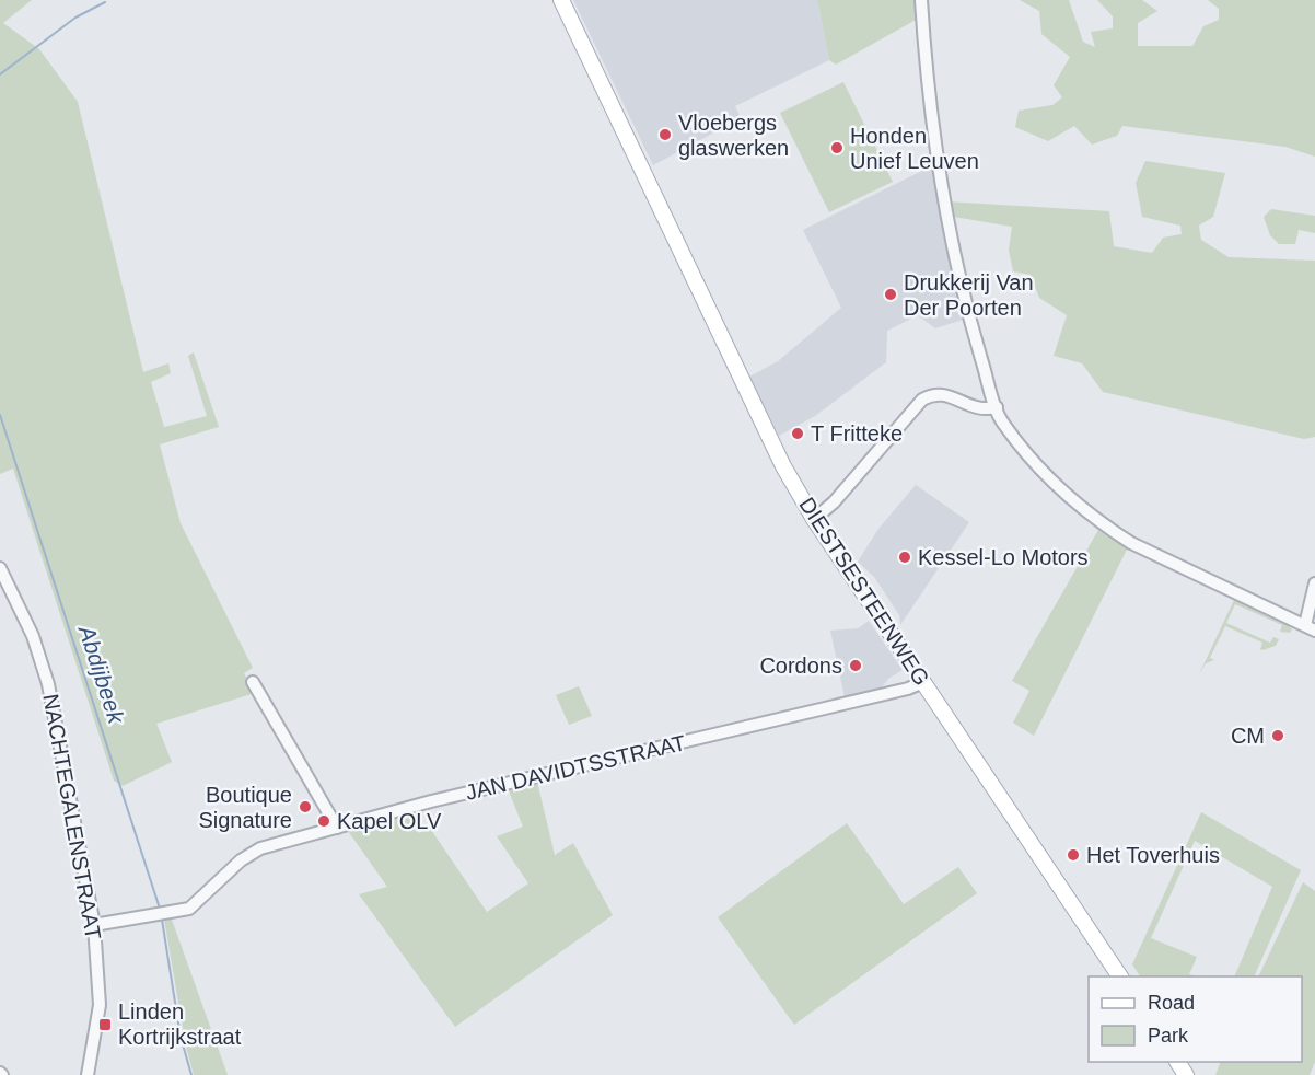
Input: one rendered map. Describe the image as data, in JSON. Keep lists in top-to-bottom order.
{
  "streets": {
    "main road": ["DIESTSESTEENWEG"],
    "street": ["JAN DAVIDTSSTRAAT", "NACHTEGALENSTRAAT"]
  },
  "crossings": [
    ["DIESTSESTEENWEG", "JAN DAVIDTSSTRAAT"],
    ["JAN DAVIDTSSTRAAT", "NACHTEGALENSTRAAT"]
  ],
  "water": ["Abdijbeek"],
  "places": {
    "other": [
      "Vloebergs glaswerken",
      "Honden Unief Leuven",
      "Drukkerij Van Der Poorten",
      "T Fritteke",
      "Kessel-Lo Motors",
      "Cordons",
      "CM",
      "Boutique Signature",
      "Kapel OLV",
      "Het Toverhuis"
    ],
    "transit": ["Linden Kortrijkstraat"]
  },
  "legend": ["Road", "Park"]
}
